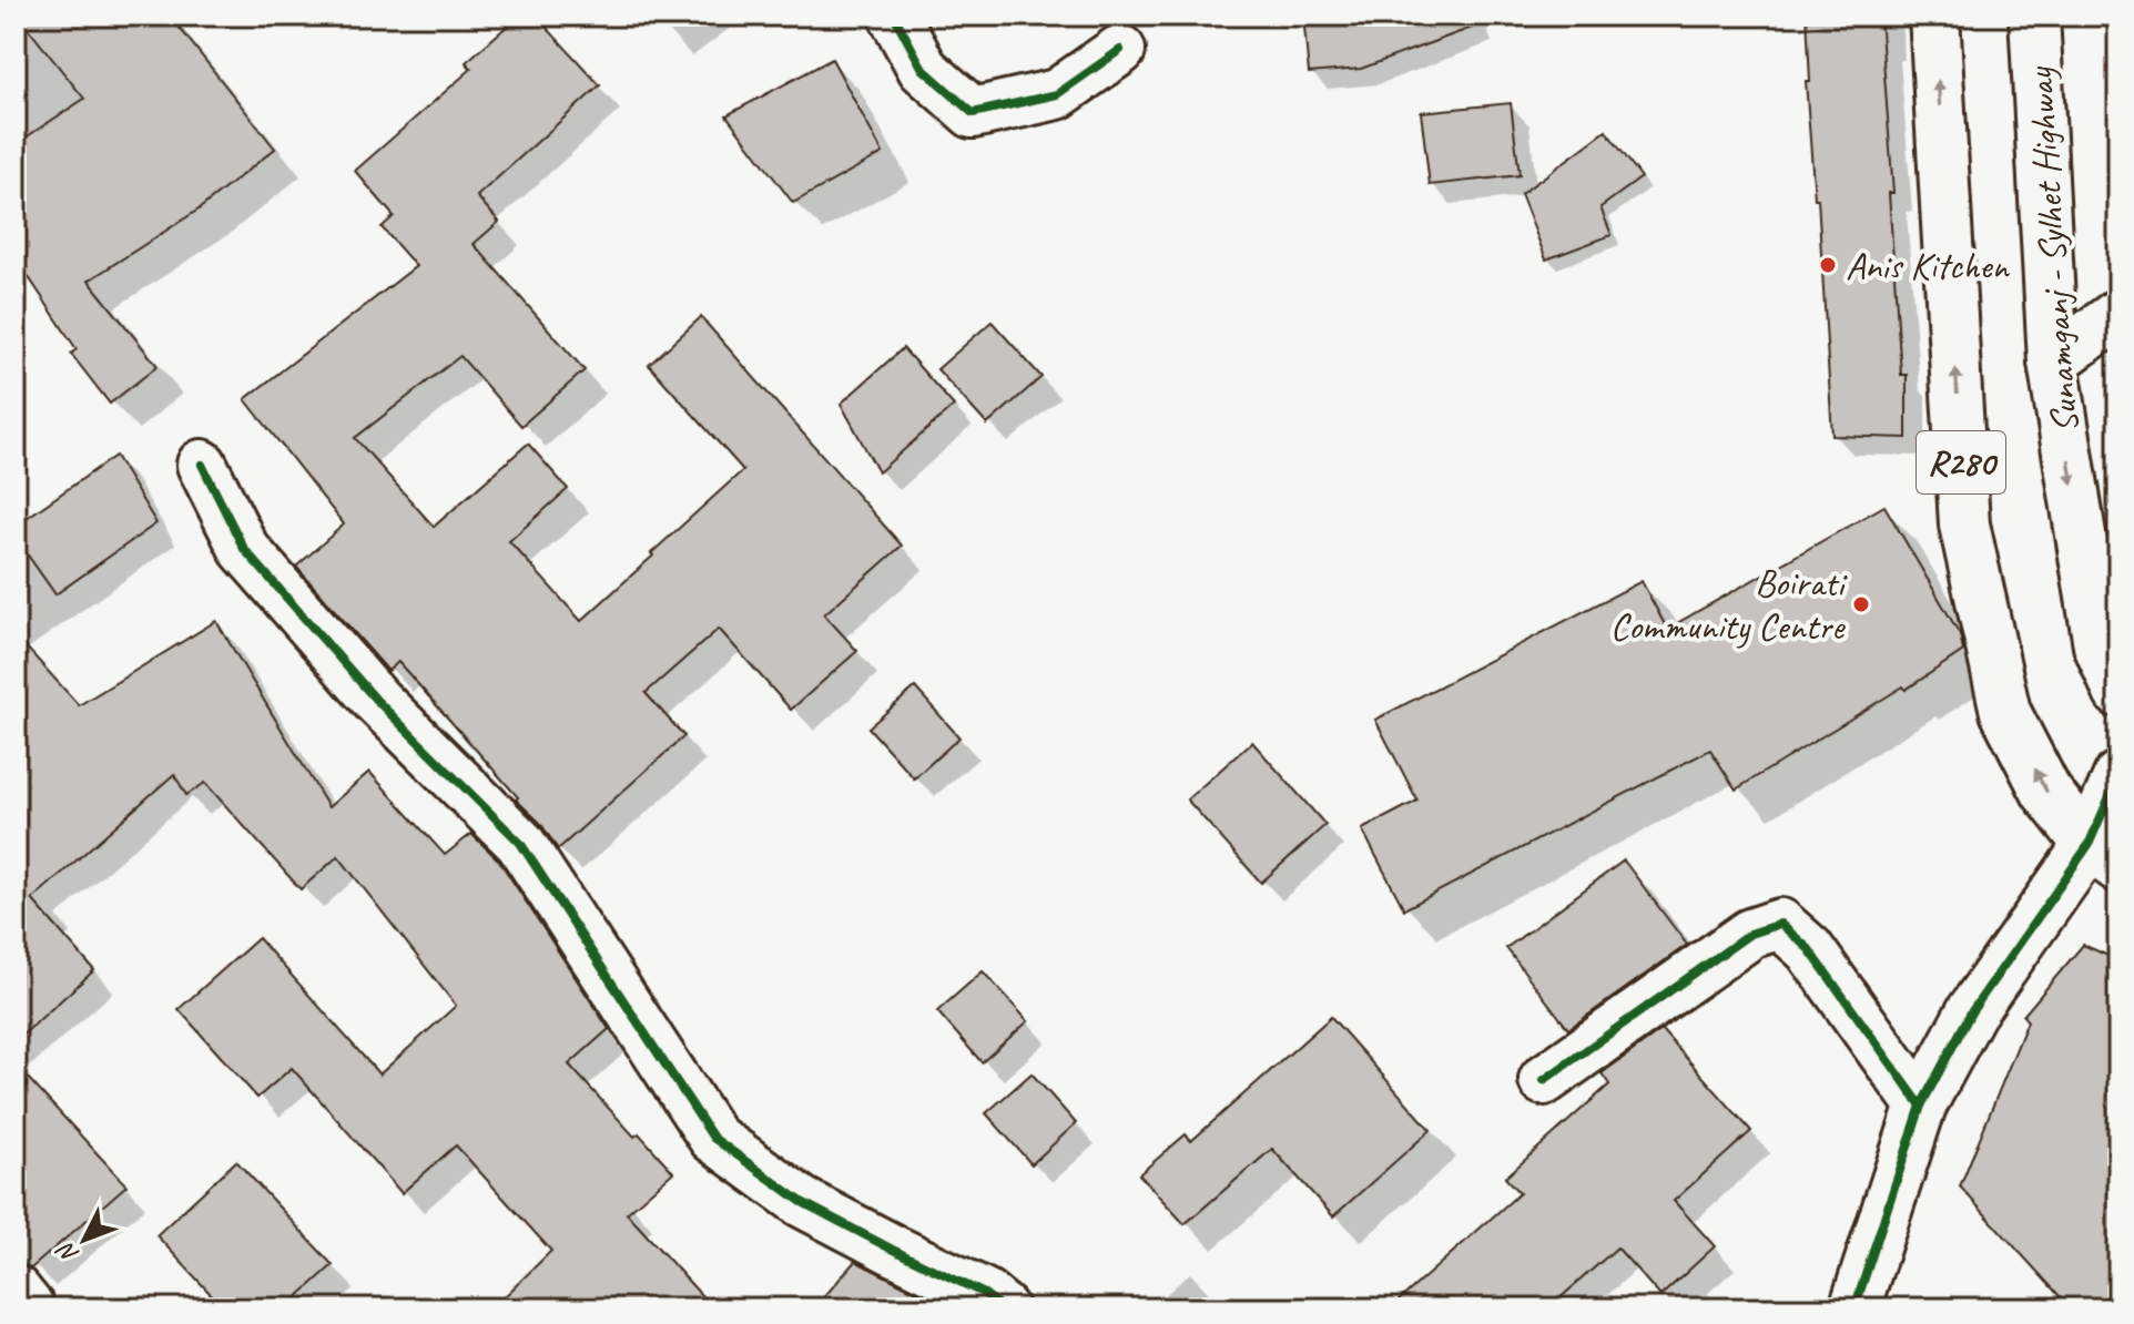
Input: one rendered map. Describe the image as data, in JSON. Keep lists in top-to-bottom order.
{
  "streets": {
    "street": ["Sunamganj - Sylhet Highway", "R280"]
  },
  "places": ["Anis Kitchen", "Boirati Community Centre"],
  "north": "bottom left"
}
